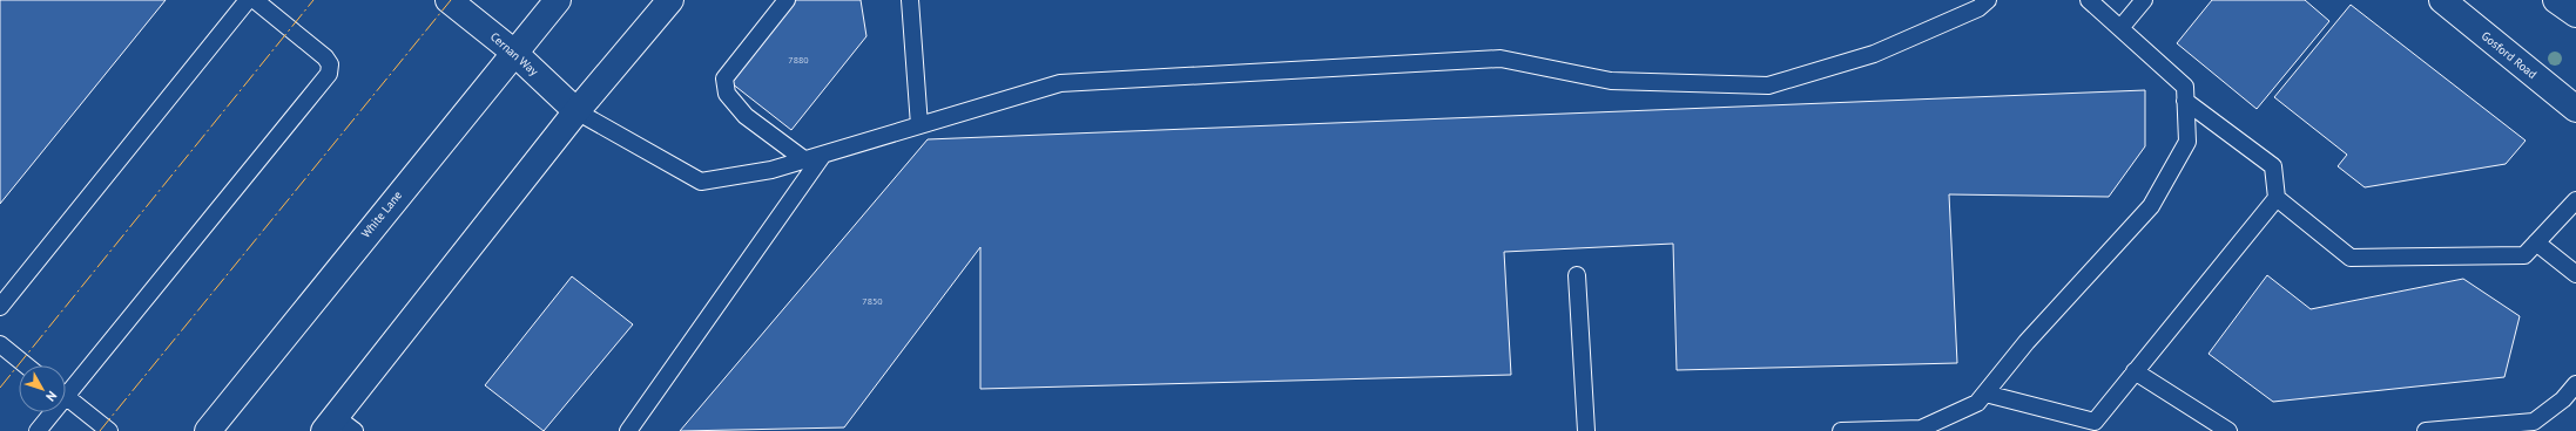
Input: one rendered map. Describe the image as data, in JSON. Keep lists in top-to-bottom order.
{
  "streets": {
    "main road": ["Cernan Way", "Gosford Road", "White Lane"]
  },
  "crossings": [
    ["Cernan Way", "White Lane"]
  ],
  "house_numbers": ["7880", "7850"],
  "north": "bottom right"
}
